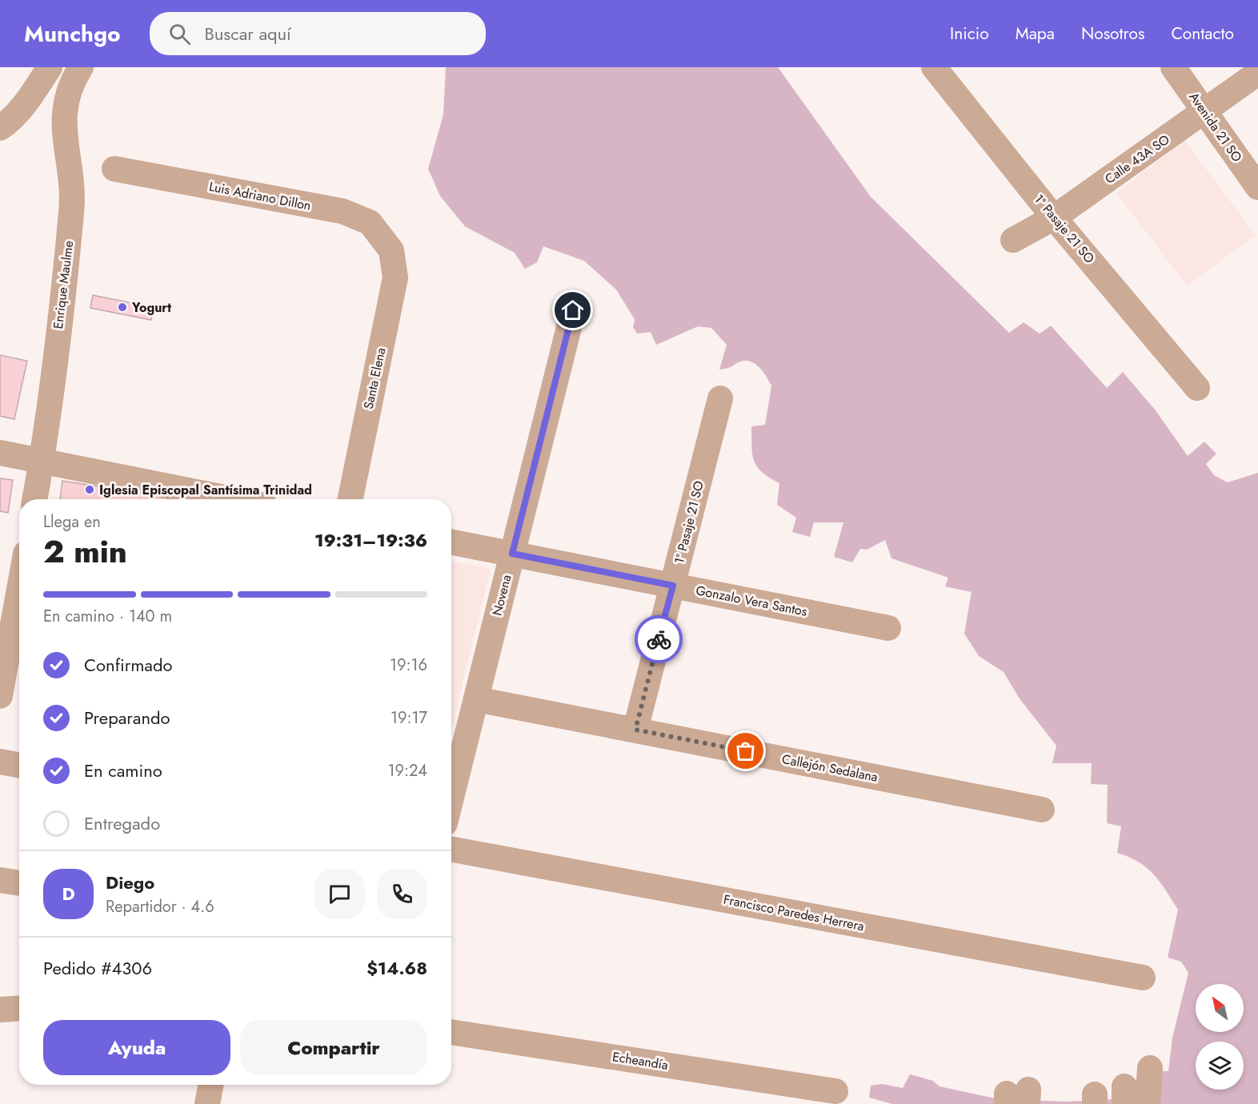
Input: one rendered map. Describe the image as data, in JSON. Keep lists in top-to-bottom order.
{
  "streets": {
    "street": [
      "Avenida 21 SO",
      "Calle 43A SO",
      "Luis Adriano Dillon",
      "1º Pasaje 21 SO",
      "Enrique Maulme",
      "Santa Elena",
      "Novena",
      "Gonzalo Vera Santos",
      "Callejón Sedalana",
      "Francisco Paredes Herrera",
      "Echeandía"
    ]
  },
  "crossings": [
    ["Avenida 21 SO", "Calle 43A SO"],
    ["Calle 43A SO", "1º Pasaje 21 SO"],
    ["Luis Adriano Dillon", "Santa Elena"],
    ["1º Pasaje 21 SO", "Gonzalo Vera Santos"],
    ["1º Pasaje 21 SO", "Callejón Sedalana"],
    ["Novena", "Gonzalo Vera Santos"],
    ["Novena", "Callejón Sedalana"]
  ],
  "places": ["Yogurt", "Iglesia Episcopal Santísima Trinidad"],
  "north": "top left",
  "page": {
    "header": "Munchgo",
    "search": "Buscar aquí",
    "nav": [
      "Inicio",
      "Mapa",
      "Nosotros",
      "Contacto"
    ],
    "heading": ["2 min", "Llega en", "19:31–19:36"],
    "panel": [
      "Diego",
      "Repartidor · 4.6",
      "Pedido #4306",
      "$14.68"
    ],
    "bar": "En camino · 140 m",
    "list": [
      ["Confirmado", "19:16"],
      ["Preparando", "19:17"],
      ["En camino", "19:24"],
      "Entregado"
    ],
    "round": "D",
    "buttons": ["Ayuda", "Compartir"]
  }
}
